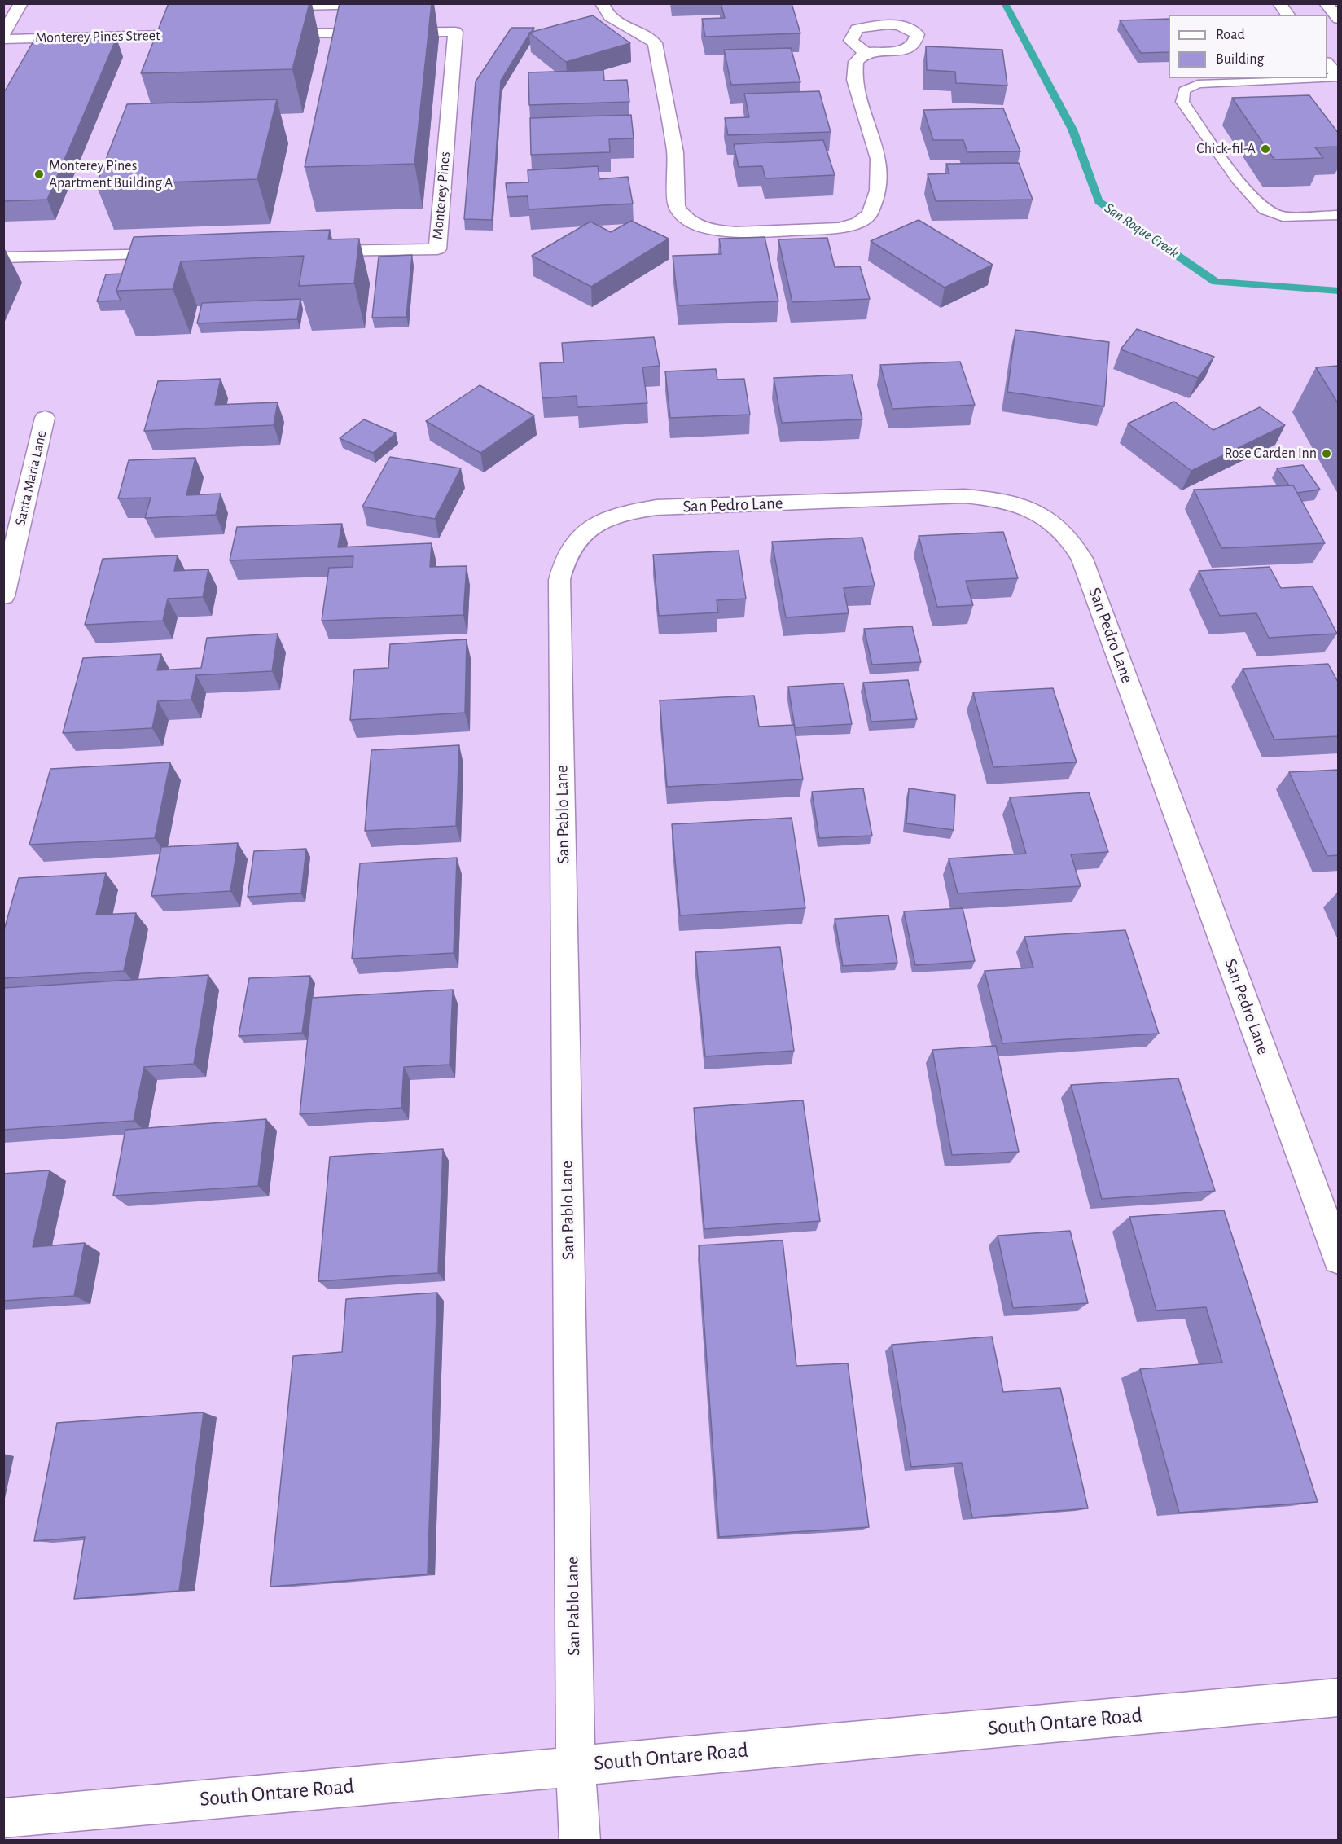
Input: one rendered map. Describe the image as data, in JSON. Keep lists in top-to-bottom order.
{
  "streets": {
    "street": [
      "Monterey Pines Street",
      "Monterey Pines",
      "Santa Maria Lane",
      "San Pedro Lane",
      "San Pablo Lane",
      "South Ontare Road"
    ]
  },
  "crossings": [
    ["San Pedro Lane", "San Pablo Lane"],
    ["San Pablo Lane", "South Ontare Road"]
  ],
  "water": ["San Roque Creek"],
  "places": ["Chick-fil-A", "Monterey Pines Apartment Building A", "Rose Garden Inn"],
  "legend": ["Road", "Building"]
}
